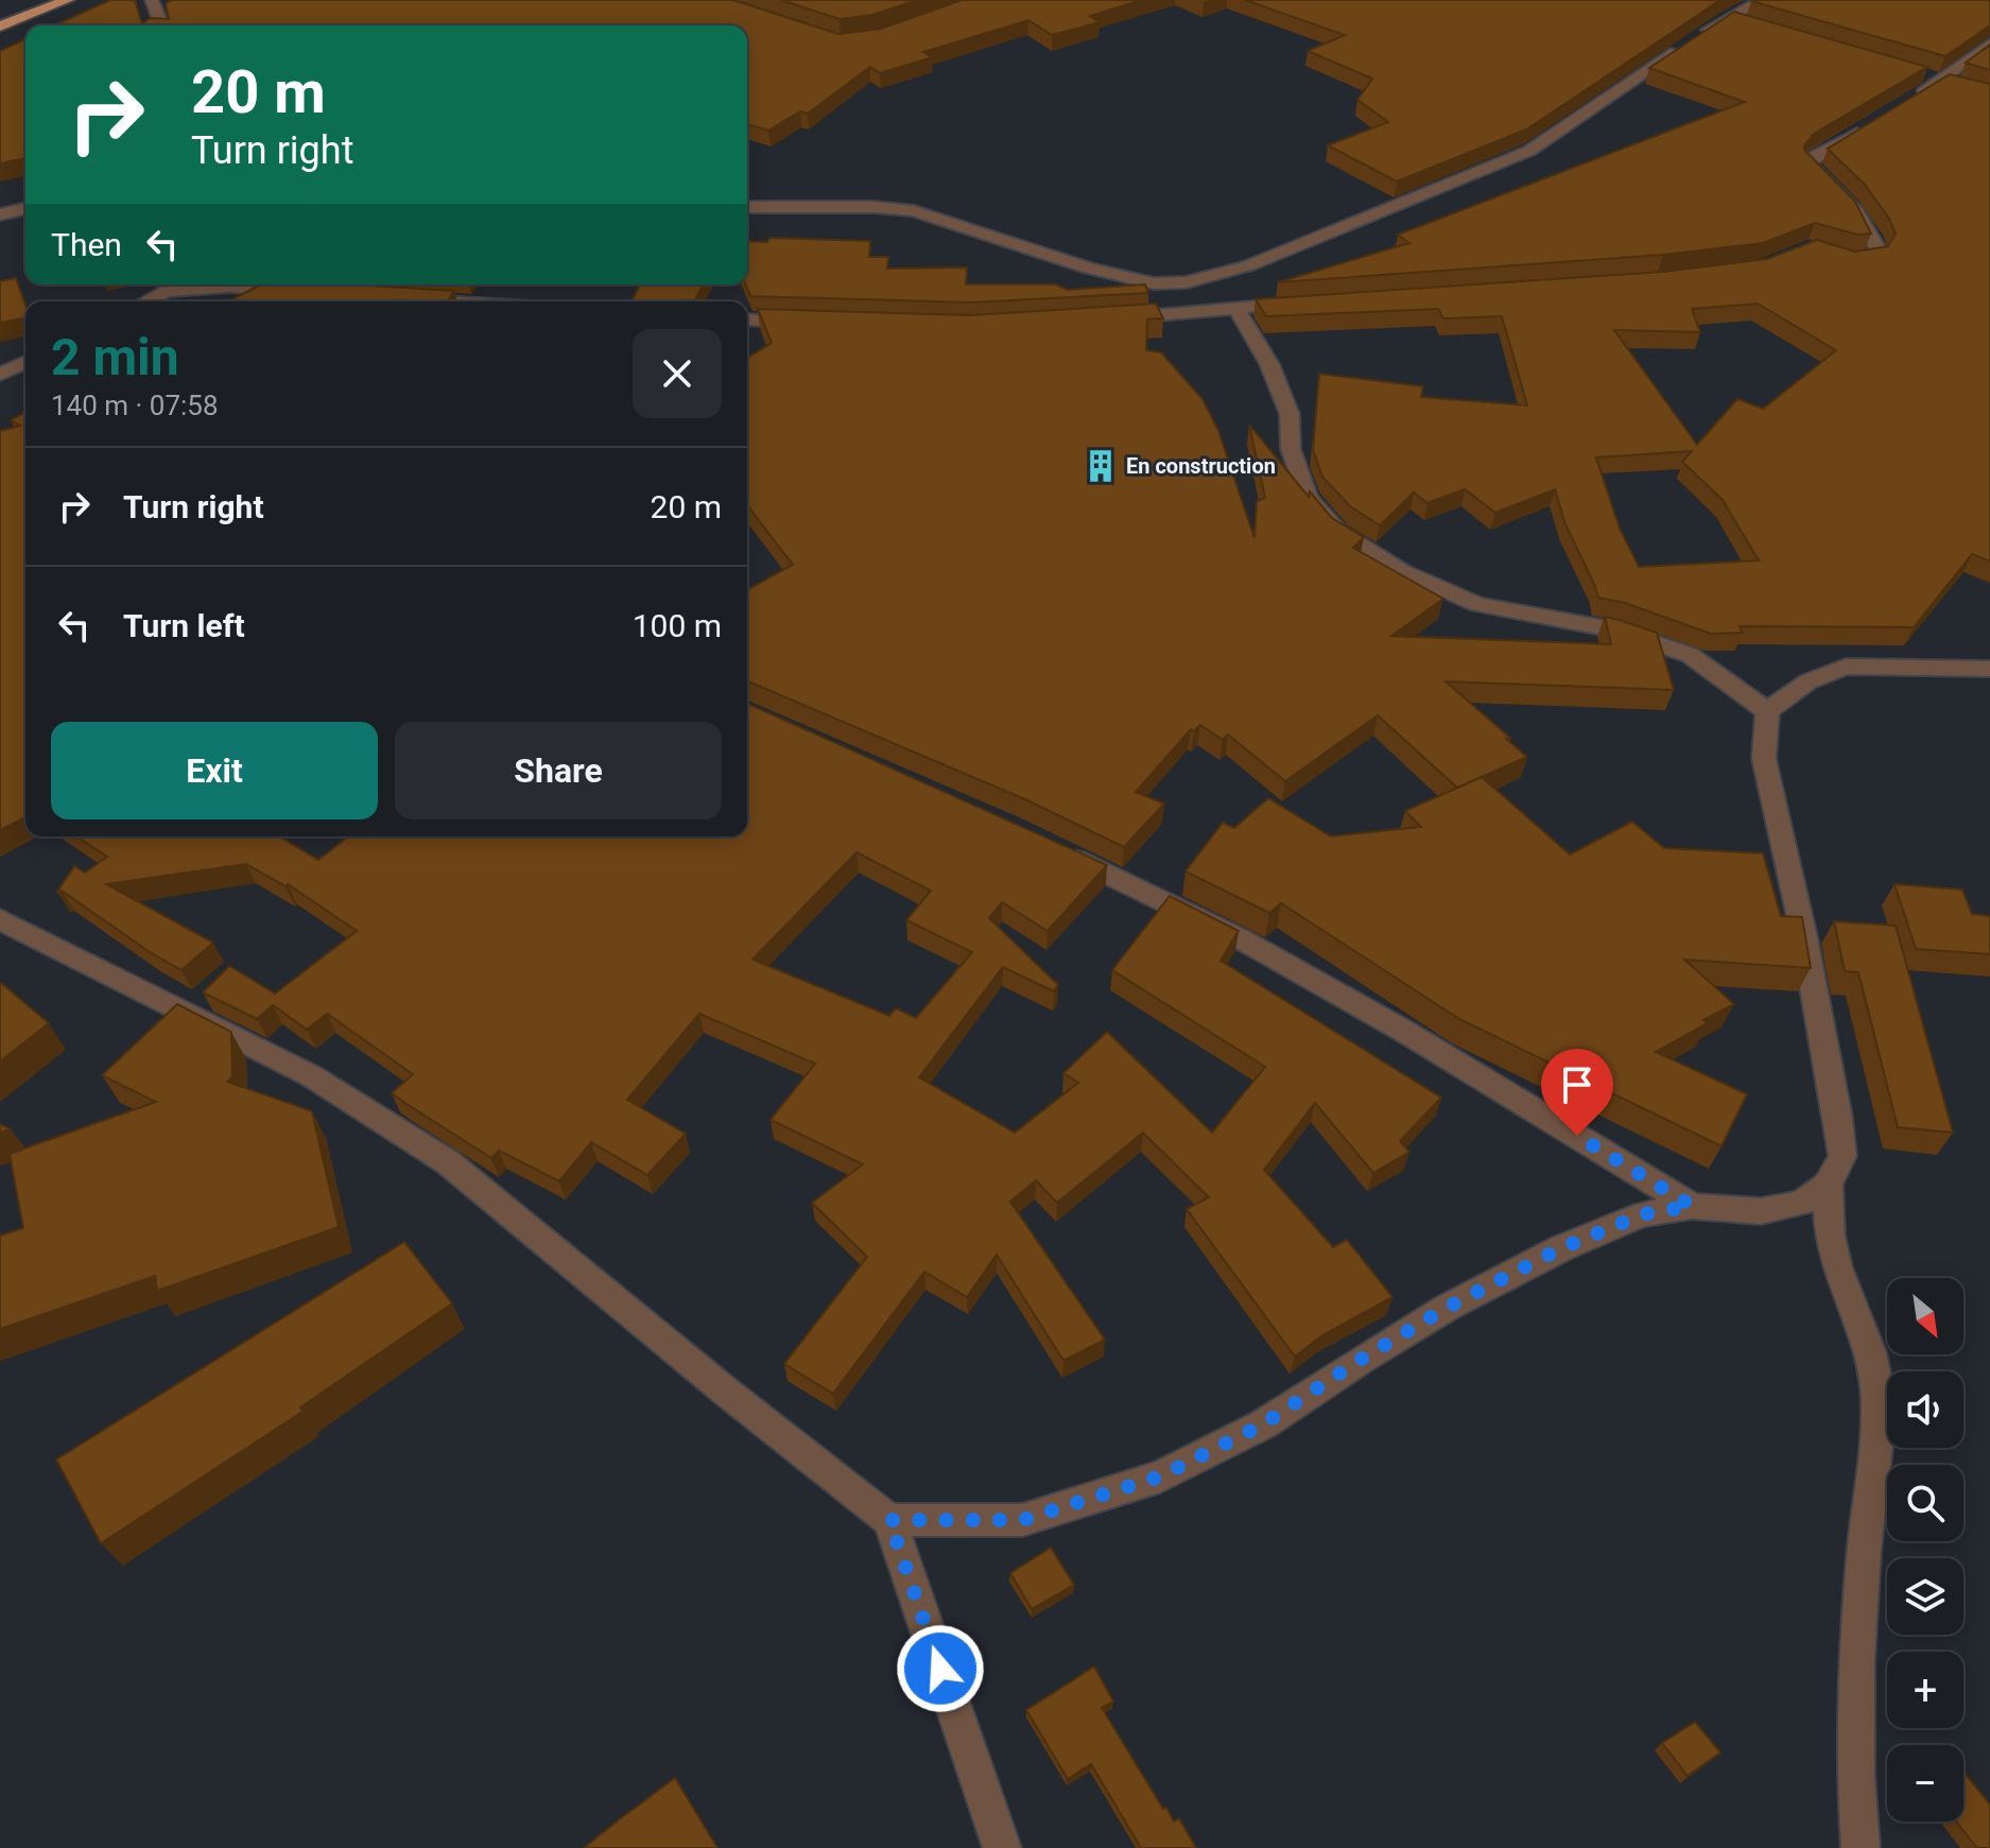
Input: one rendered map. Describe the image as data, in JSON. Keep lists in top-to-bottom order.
{
  "places": {
    "building": ["En construction"]
  },
  "north": "bottom right",
  "page": {
    "turn": ["20 m", "Turn right"],
    "then": "Then",
    "heading": ["2 min", "140 m · 07:58"],
    "list": [
      {
        "name": "Turn right",
        "value": "20 m"
      },
      {
        "name": "Turn left",
        "value": "100 m"
      }
    ],
    "buttons": ["Exit", "Share"],
    "map_buttons": ["+", "−"]
  }
}
